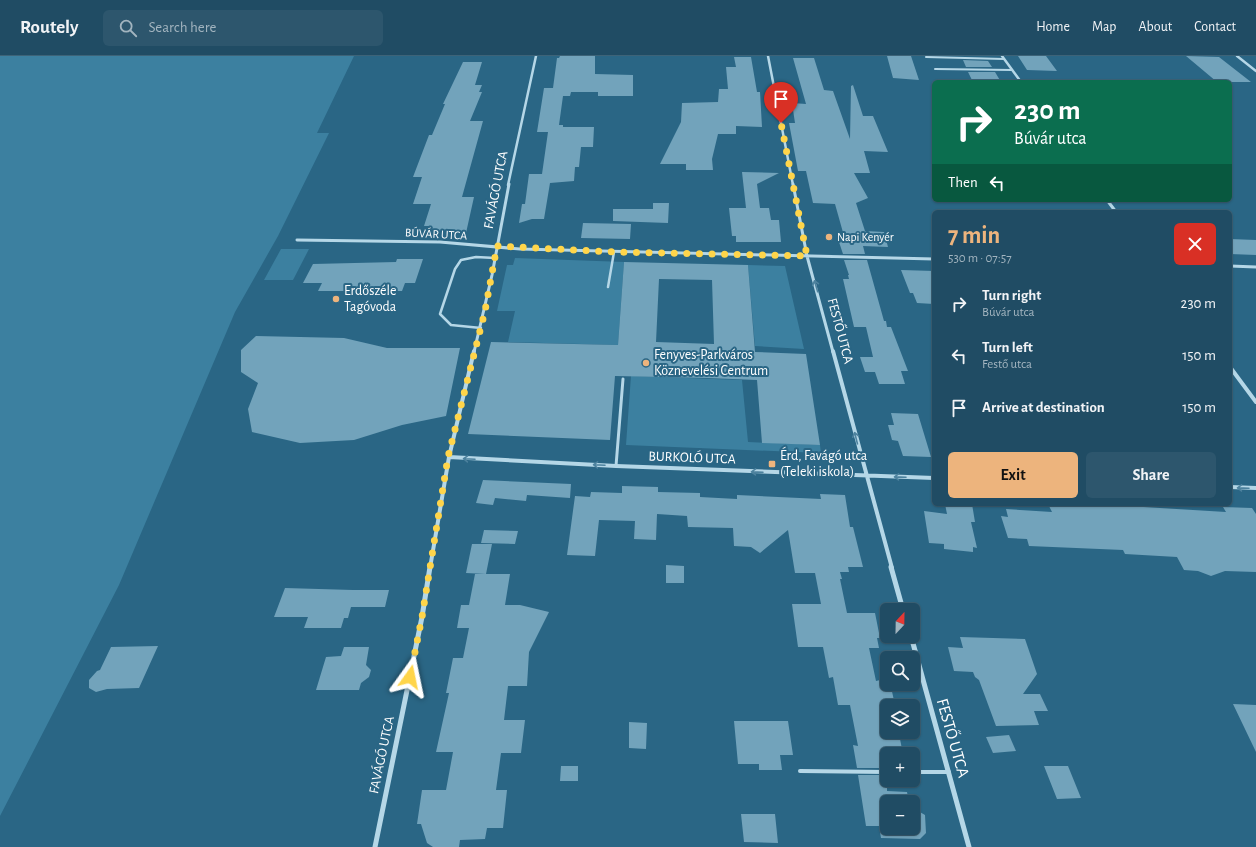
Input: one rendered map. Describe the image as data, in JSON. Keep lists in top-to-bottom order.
{
  "streets": {
    "street": [
      "FAVÁGÓ UTCA",
      "BÚVÁR UTCA",
      "FESTŐ UTCA",
      "BURKOLÓ UTCA"
    ]
  },
  "crossings": [
    ["FAVÁGÓ UTCA", "BÚVÁR UTCA"],
    ["FAVÁGÓ UTCA", "BURKOLÓ UTCA"],
    ["BÚVÁR UTCA", "FESTŐ UTCA"],
    ["FESTŐ UTCA", "BURKOLÓ UTCA"]
  ],
  "one_way": ["BURKOLÓ UTCA"],
  "places": {
    "other": ["Napi Kenyér", "Erdőszéle Tagóvoda", "Fenyves-Parkváros Köznevelési Centrum"],
    "transit": ["Érd, Favágó utca (Teleki iskola)"]
  },
  "north": "top",
  "page": {
    "header": "Routely",
    "search": "Search here",
    "nav": [
      "Home",
      "Map",
      "About",
      "Contact"
    ],
    "turn": ["230 m", "Búvár utca"],
    "then": "Then",
    "heading": ["7 min", "530 m · 07:57"],
    "list": [
      {
        "name": "Turn right",
        "note": "Búvár utca",
        "value": "230 m"
      },
      {
        "name": "Turn left",
        "note": "Festő utca",
        "value": "150 m"
      },
      {
        "name": "Arrive at destination",
        "value": "150 m"
      }
    ],
    "buttons": ["Exit", "Share"],
    "map_buttons": ["+", "−"]
  }
}
